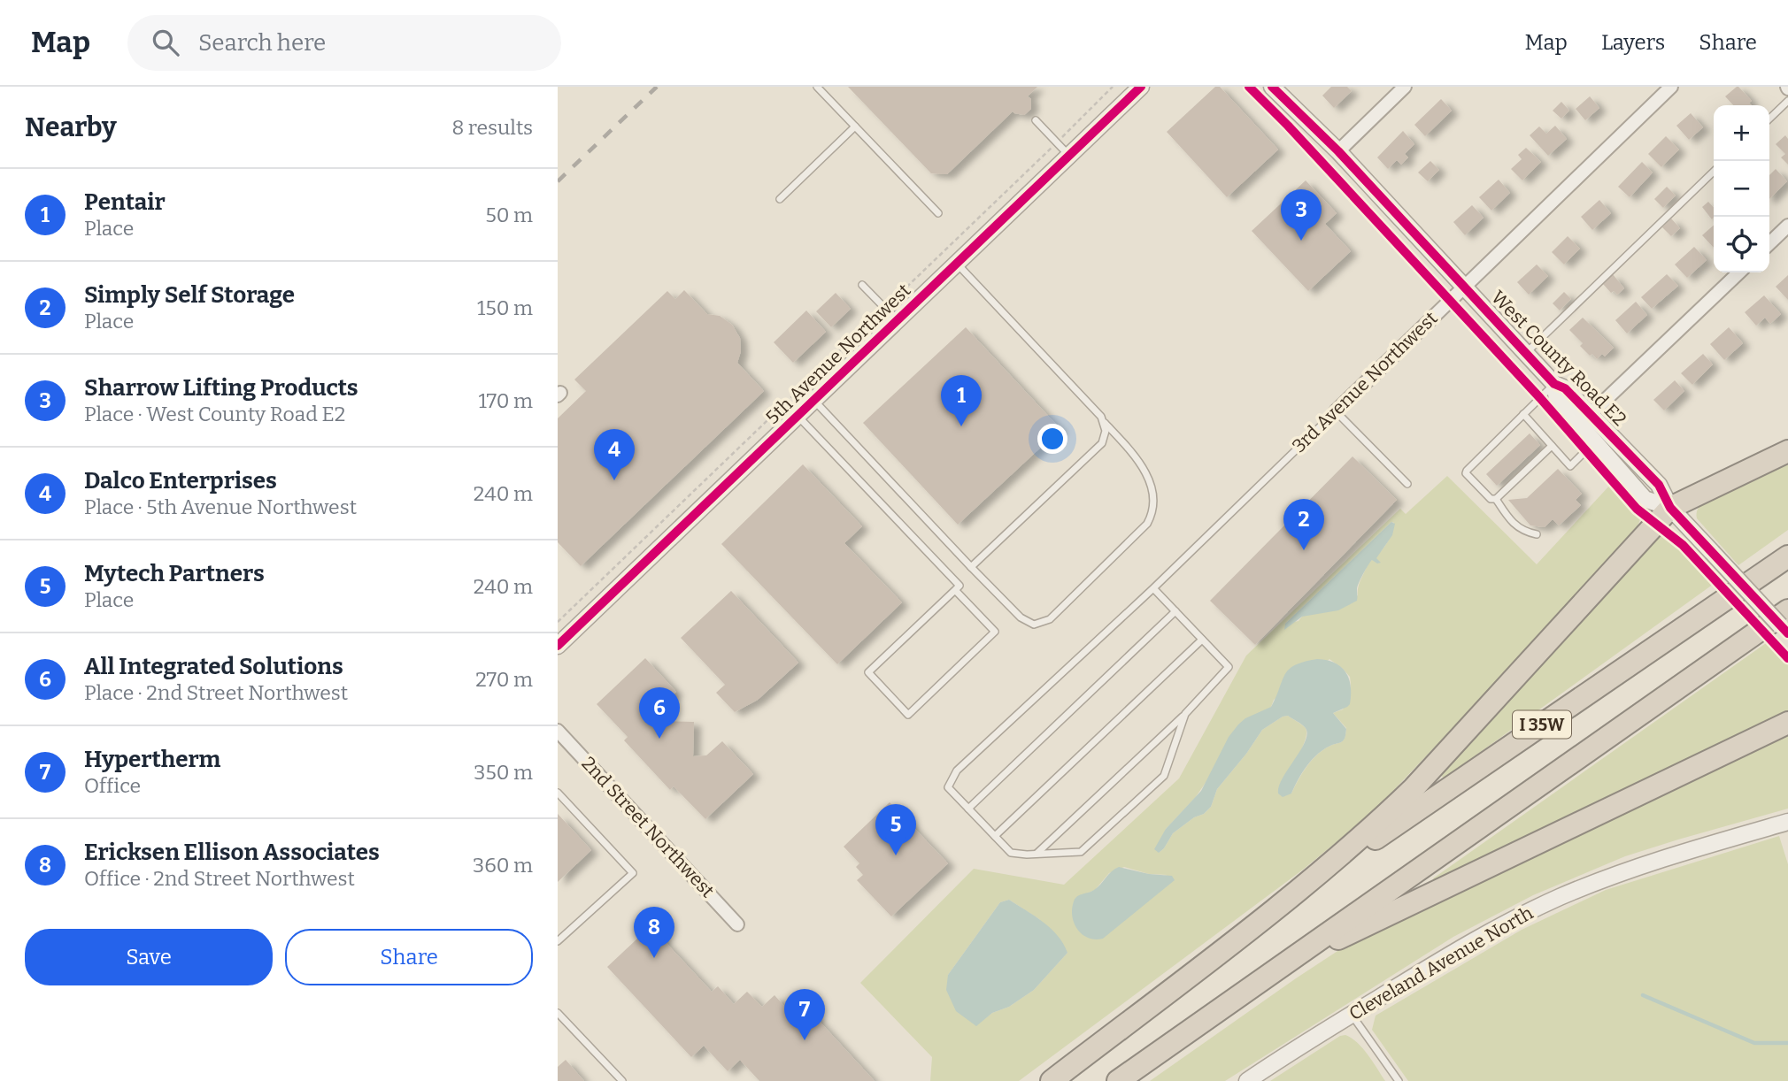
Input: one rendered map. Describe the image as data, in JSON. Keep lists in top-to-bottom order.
{
  "streets": {
    "highway": ["I 35W"],
    "street": [
      "5th Avenue Northwest",
      "West County Road E2",
      "3rd Avenue Northwest",
      "2nd Street Northwest",
      "Cleveland Avenue North"
    ]
  },
  "crossings": [
    ["West County Road E2", "3rd Avenue Northwest"]
  ],
  "page": {
    "header": "Map",
    "search": "Search here",
    "nav": ["Map", "Layers", "Share"],
    "heading": ["Nearby", "8 results"],
    "map_buttons": ["+", "−"],
    "list": [
      {
        "mark": "1",
        "name": "Pentair",
        "note": "Place",
        "value": "50 m"
      },
      {
        "mark": "2",
        "name": "Simply Self Storage",
        "note": "Place",
        "value": "150 m"
      },
      {
        "mark": "3",
        "name": "Sharrow Lifting Products",
        "note": "Place · West County Road E2",
        "value": "170 m"
      },
      {
        "mark": "4",
        "name": "Dalco Enterprises",
        "note": "Place · 5th Avenue Northwest",
        "value": "240 m"
      },
      {
        "mark": "5",
        "name": "Mytech Partners",
        "note": "Place",
        "value": "240 m"
      },
      {
        "mark": "6",
        "name": "All Integrated Solutions",
        "note": "Place · 2nd Street Northwest",
        "value": "270 m"
      },
      {
        "mark": "7",
        "name": "Hypertherm",
        "note": "Office",
        "value": "350 m"
      },
      {
        "mark": "8",
        "name": "Ericksen Ellison Associates",
        "note": "Office · 2nd Street Northwest",
        "value": "360 m"
      }
    ],
    "pins": [
      "3",
      "1",
      "4",
      "2",
      "6",
      "5",
      "8",
      "7"
    ],
    "buttons": ["Save", "Share"]
  }
}
